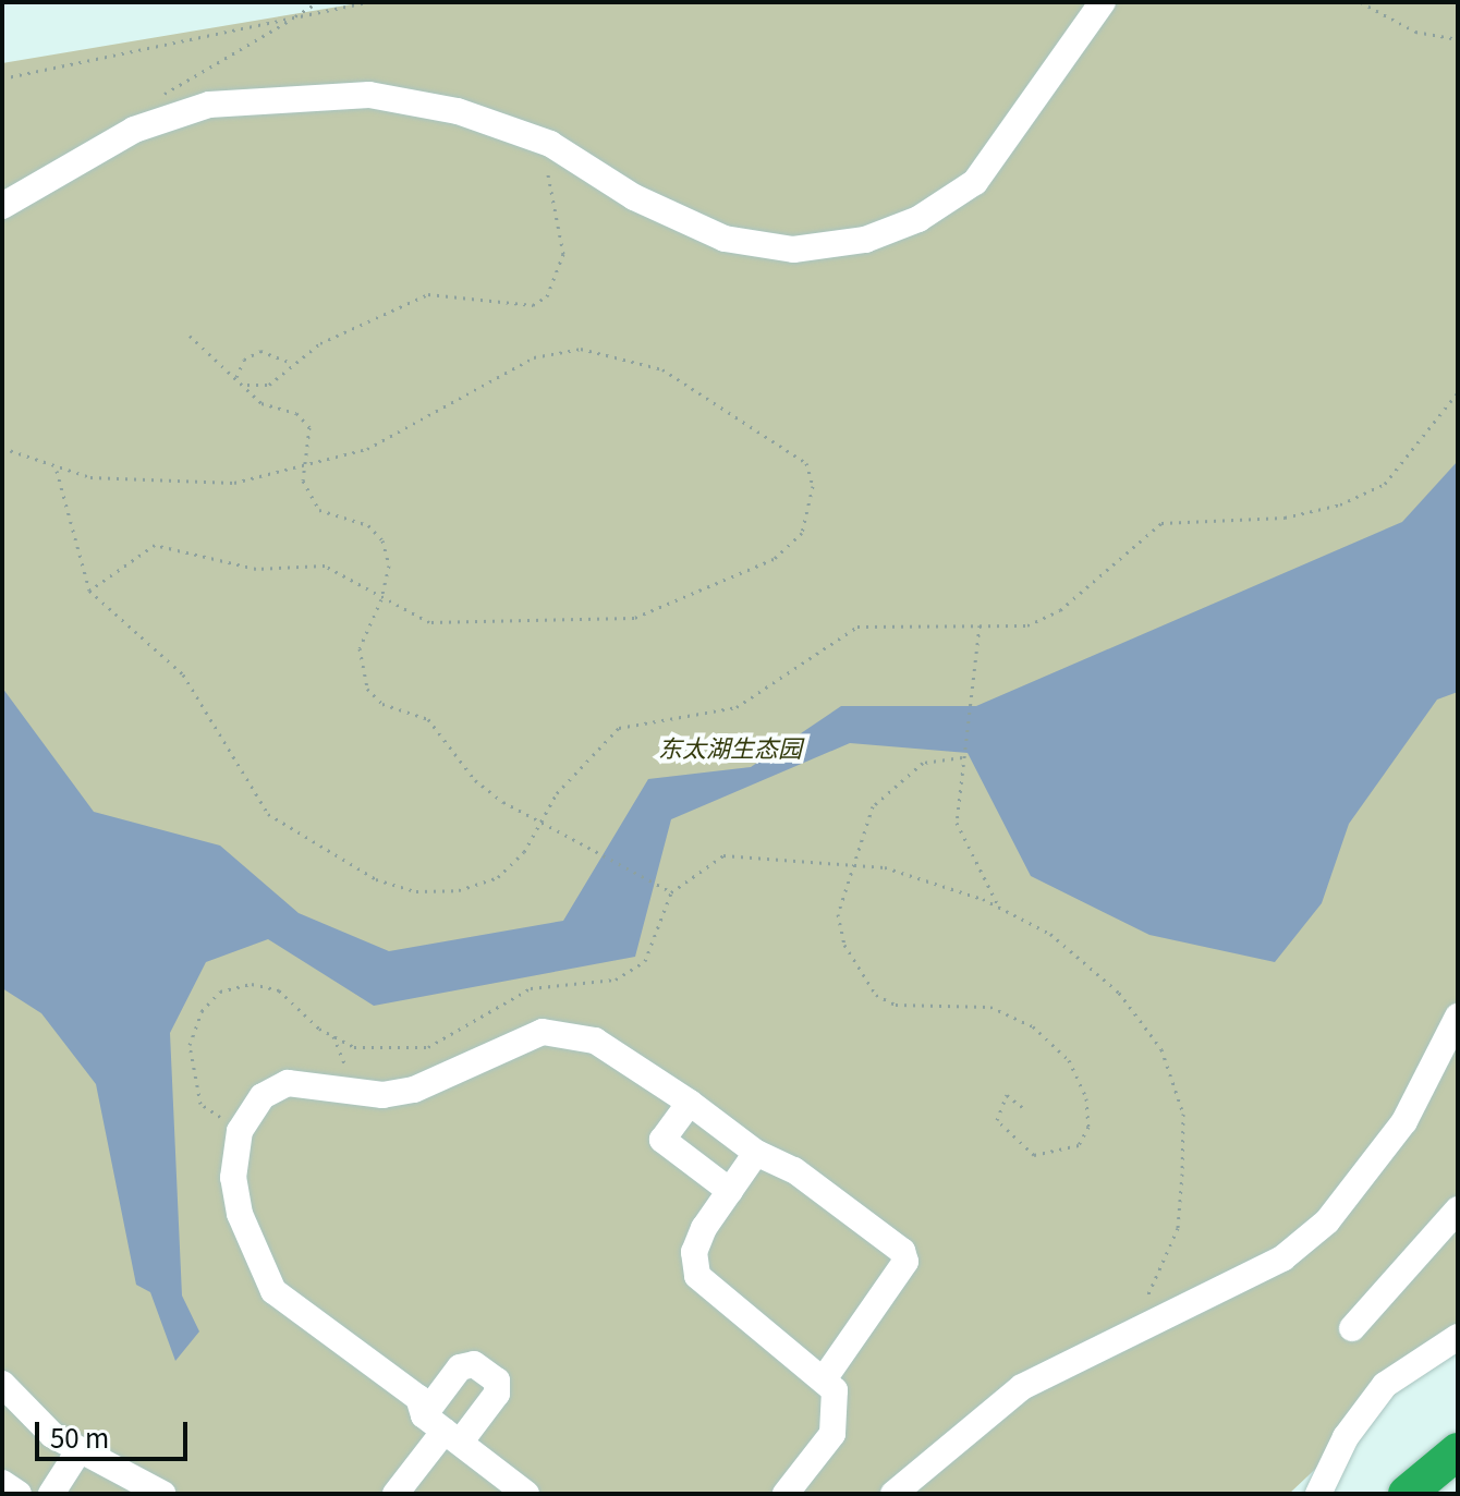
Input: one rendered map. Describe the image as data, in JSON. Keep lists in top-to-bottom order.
{
  "parks": ["东太湖生态园"],
  "scale_bar": "50 m"
}
